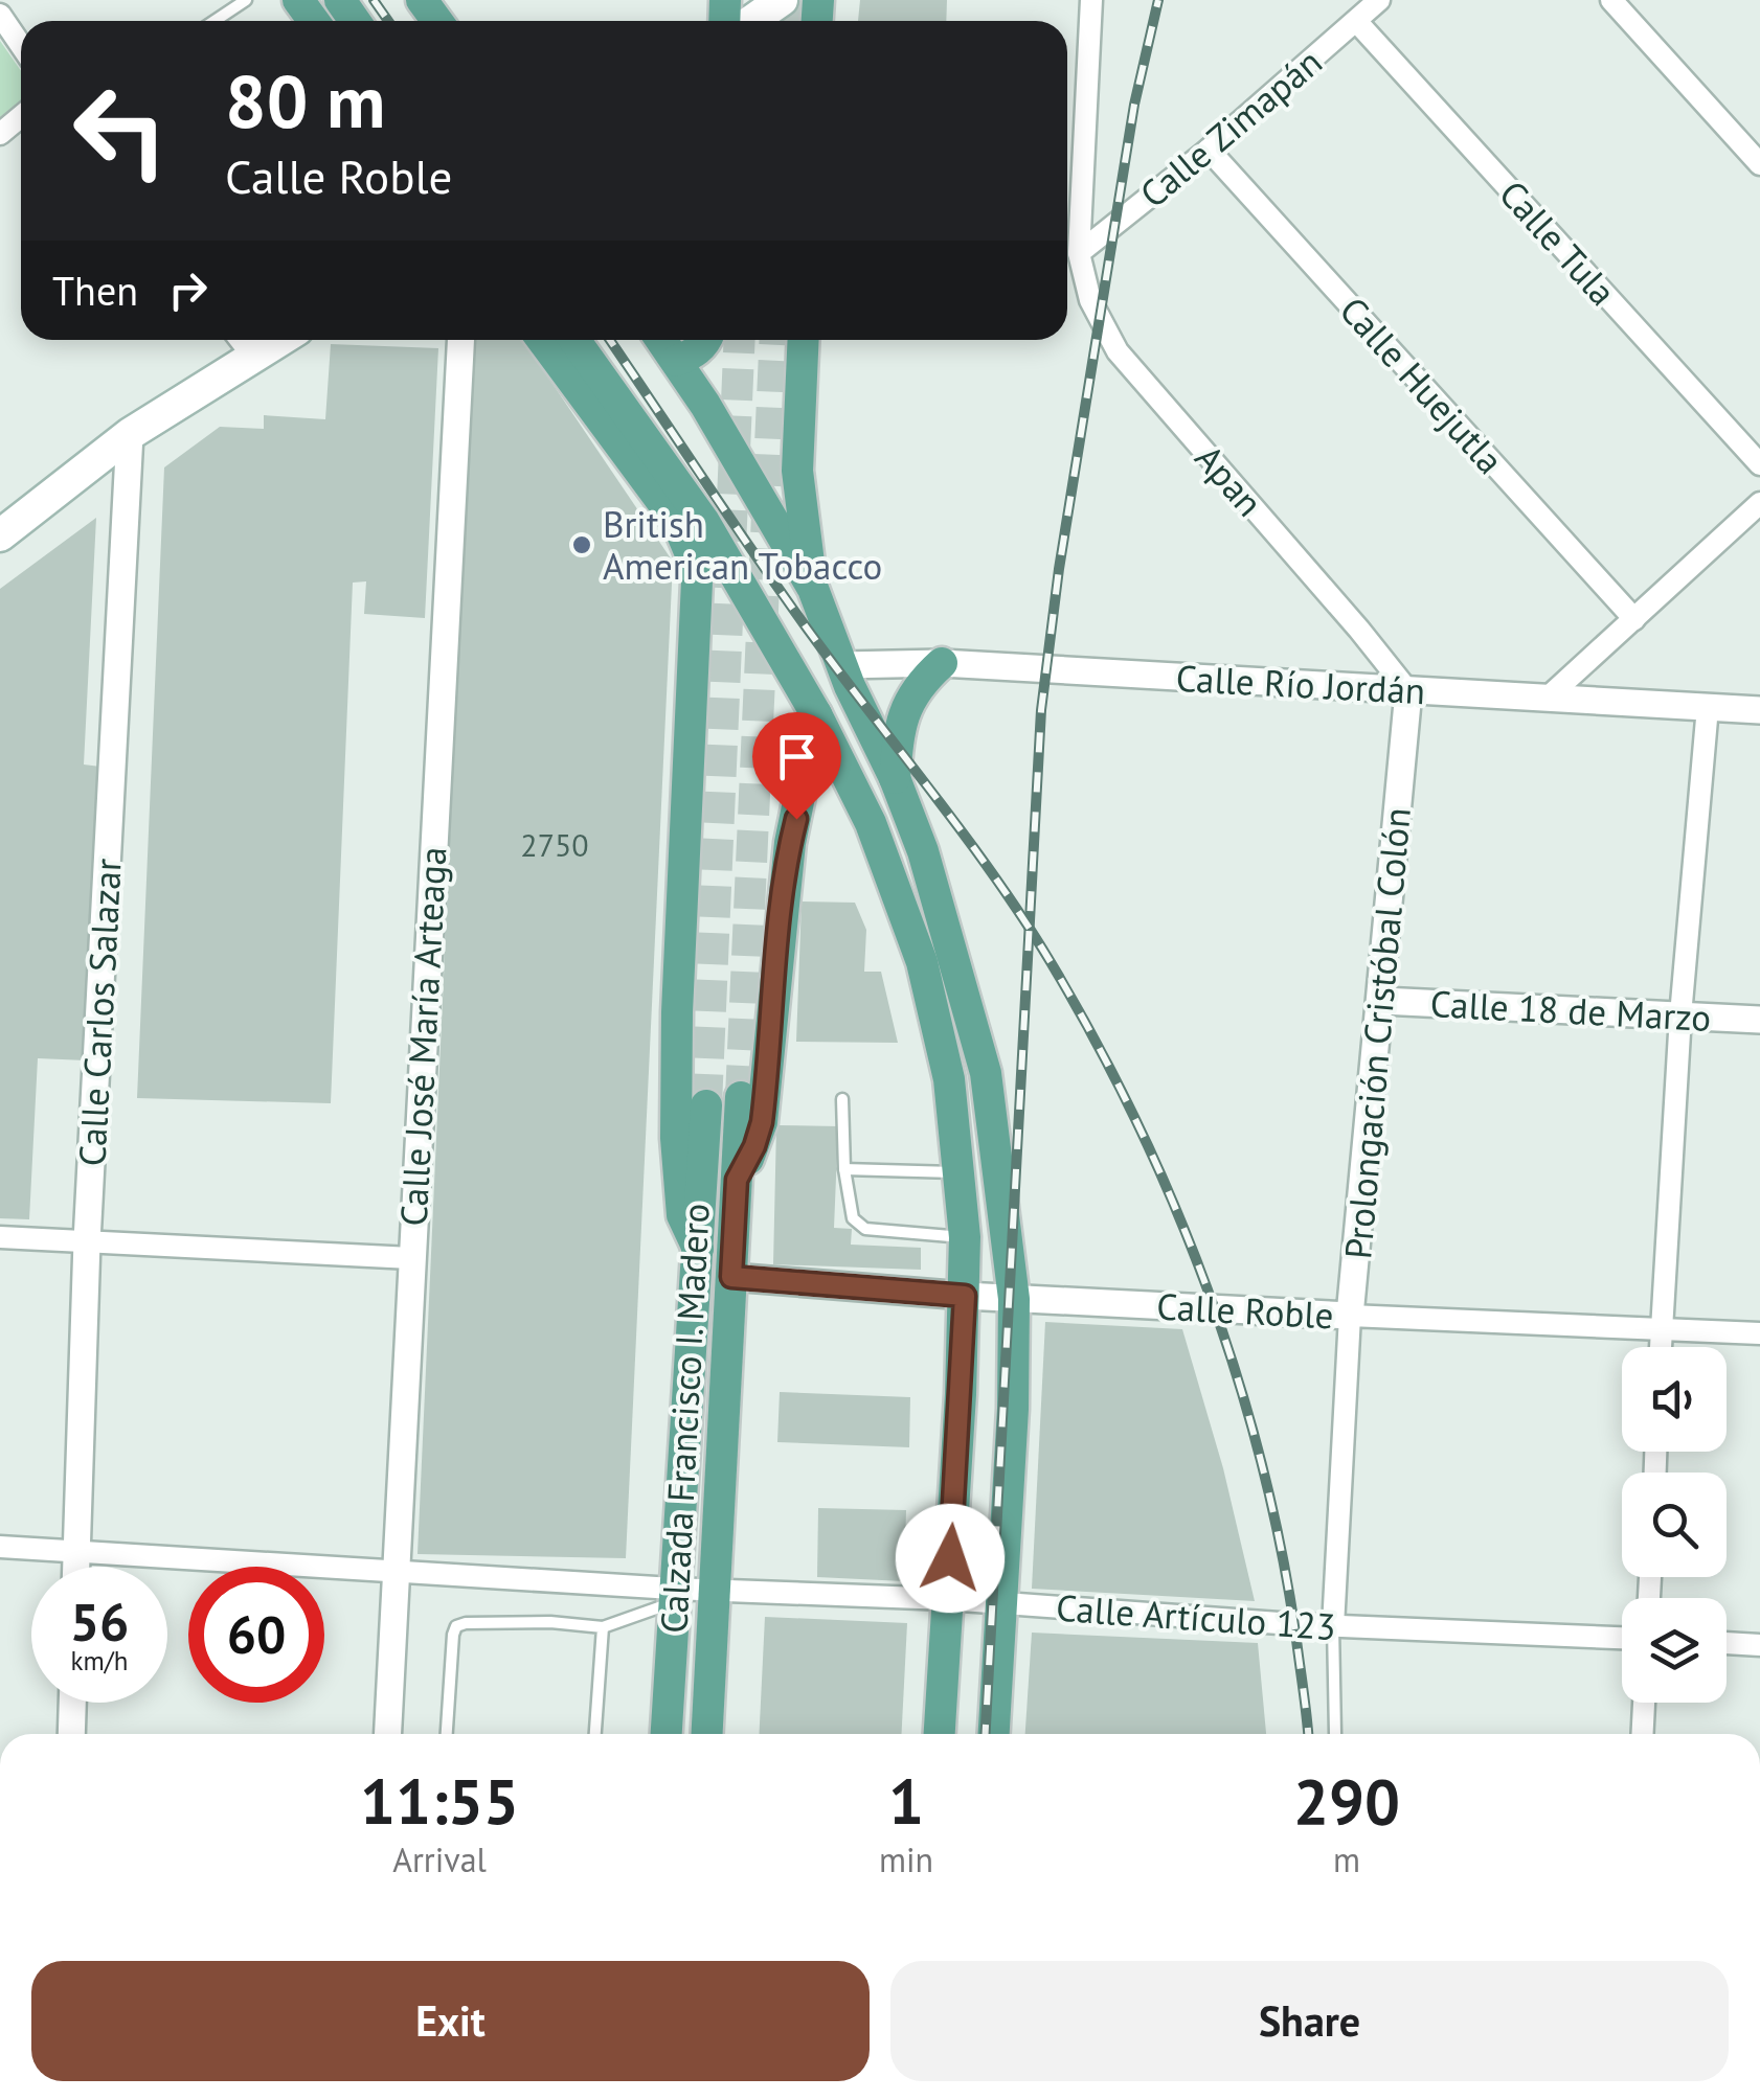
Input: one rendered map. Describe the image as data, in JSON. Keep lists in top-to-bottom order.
{
  "streets": {
    "main road": ["Calzada Francisco I. Madero"],
    "street": [
      "Calle Zimapán",
      "Calle Tula",
      "Calle Huejutla",
      "Apan",
      "Calle Río Jordán",
      "Calle 18 de Marzo",
      "Calle Carlos Salazar",
      "Prolongación Cristóbal Colón",
      "Calle José María Arteaga",
      "Calle Roble",
      "Calle Artículo 123"
    ]
  },
  "crossings": [
    ["Calle Zimapán", "Calle Tula"],
    ["Calle Zimapán", "Calle Huejutla"],
    ["Calle Zimapán", "Apan"],
    ["Apan", "Calle Río Jordán"],
    ["Apan", "Prolongación Cristóbal Colón"],
    ["Calle Río Jordán", "Prolongación Cristóbal Colón"],
    ["Calle 18 de Marzo", "Prolongación Cristóbal Colón"],
    ["Calle Carlos Salazar", "Calle Artículo 123"],
    ["Prolongación Cristóbal Colón", "Calle Roble"],
    ["Prolongación Cristóbal Colón", "Calle Artículo 123"],
    ["Calle José María Arteaga", "Calle Artículo 123"],
    ["Calle Roble", "Calzada Francisco I. Madero"],
    ["Calzada Francisco I. Madero", "Calle Artículo 123"]
  ],
  "places": ["British American Tobacco"],
  "house_numbers": ["2750"],
  "page": {
    "turn": ["80 m", "Calle Roble"],
    "then": "Then",
    "speed": "56 km/h",
    "limit": "60",
    "eta": [
      "11:55",
      "Arrival",
      "1",
      "min",
      "290",
      "m"
    ],
    "buttons": ["Exit", "Share"]
  }
}
